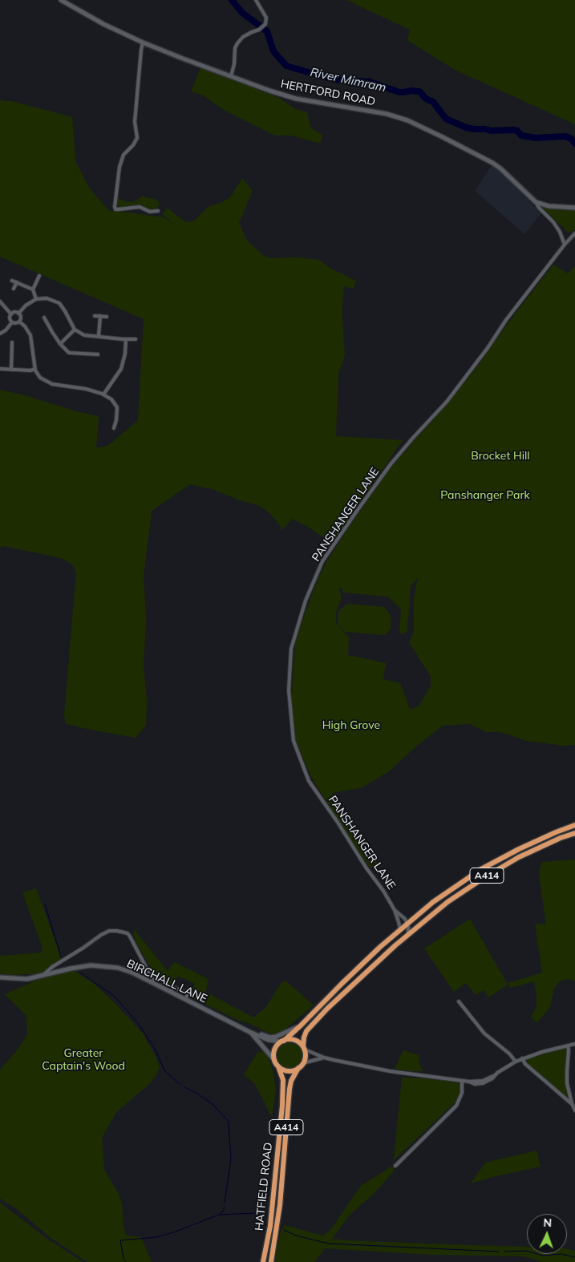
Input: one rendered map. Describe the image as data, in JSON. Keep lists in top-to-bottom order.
{
  "streets": {
    "highway": ["A414", "HATFIELD ROAD"],
    "main road": ["HERTFORD ROAD", "BIRCHALL LANE"],
    "street": ["PANSHANGER LANE"]
  },
  "crossings": [
    ["PANSHANGER LANE", "A414"],
    ["A414", "BIRCHALL LANE"],
    ["A414", "HATFIELD ROAD"],
    ["BIRCHALL LANE", "HATFIELD ROAD"]
  ],
  "water": ["River Mimram"],
  "parks": [
    "Brocket Hill",
    "Panshanger Park",
    "High Grove",
    "Greater Captain's Wood"
  ],
  "north": "top"
}
